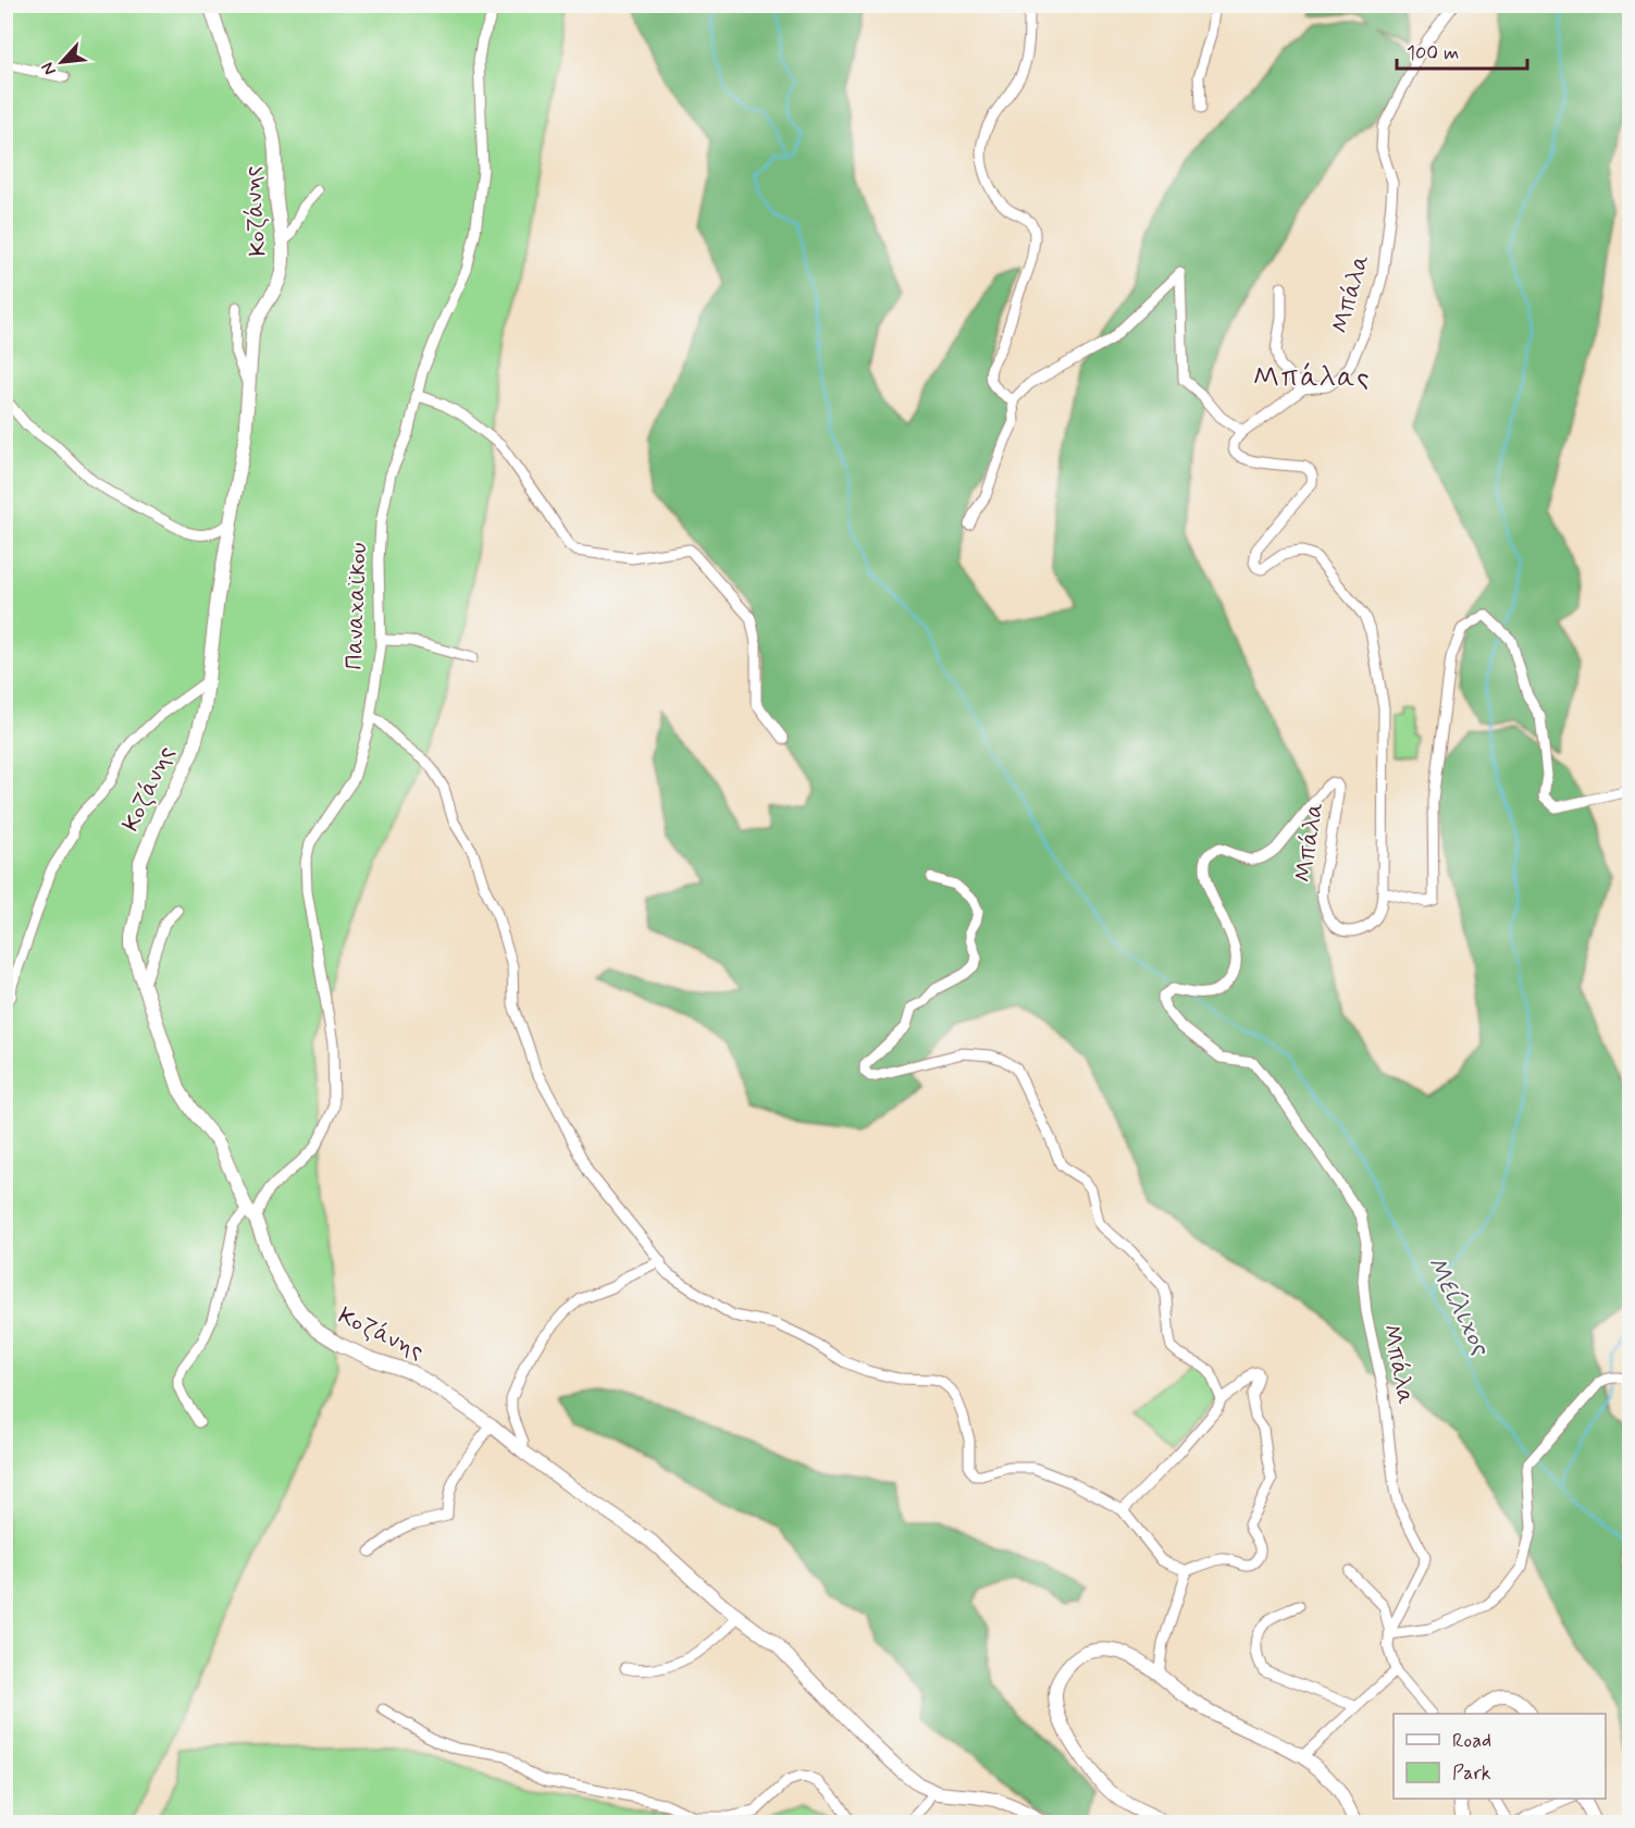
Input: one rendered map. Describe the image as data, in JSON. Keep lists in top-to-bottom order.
{
  "streets": {
    "street": ["Κοζάνης", "Μπάλα", "Παναχαϊκου"]
  },
  "crossings": [
    ["Κοζάνης", "Παναχαϊκου"]
  ],
  "districts": ["Μπάλας"],
  "water": ["Μείλιχος"],
  "legend": ["Road", "Park"],
  "scale_bar": "100 m",
  "north": "bottom left"
}
